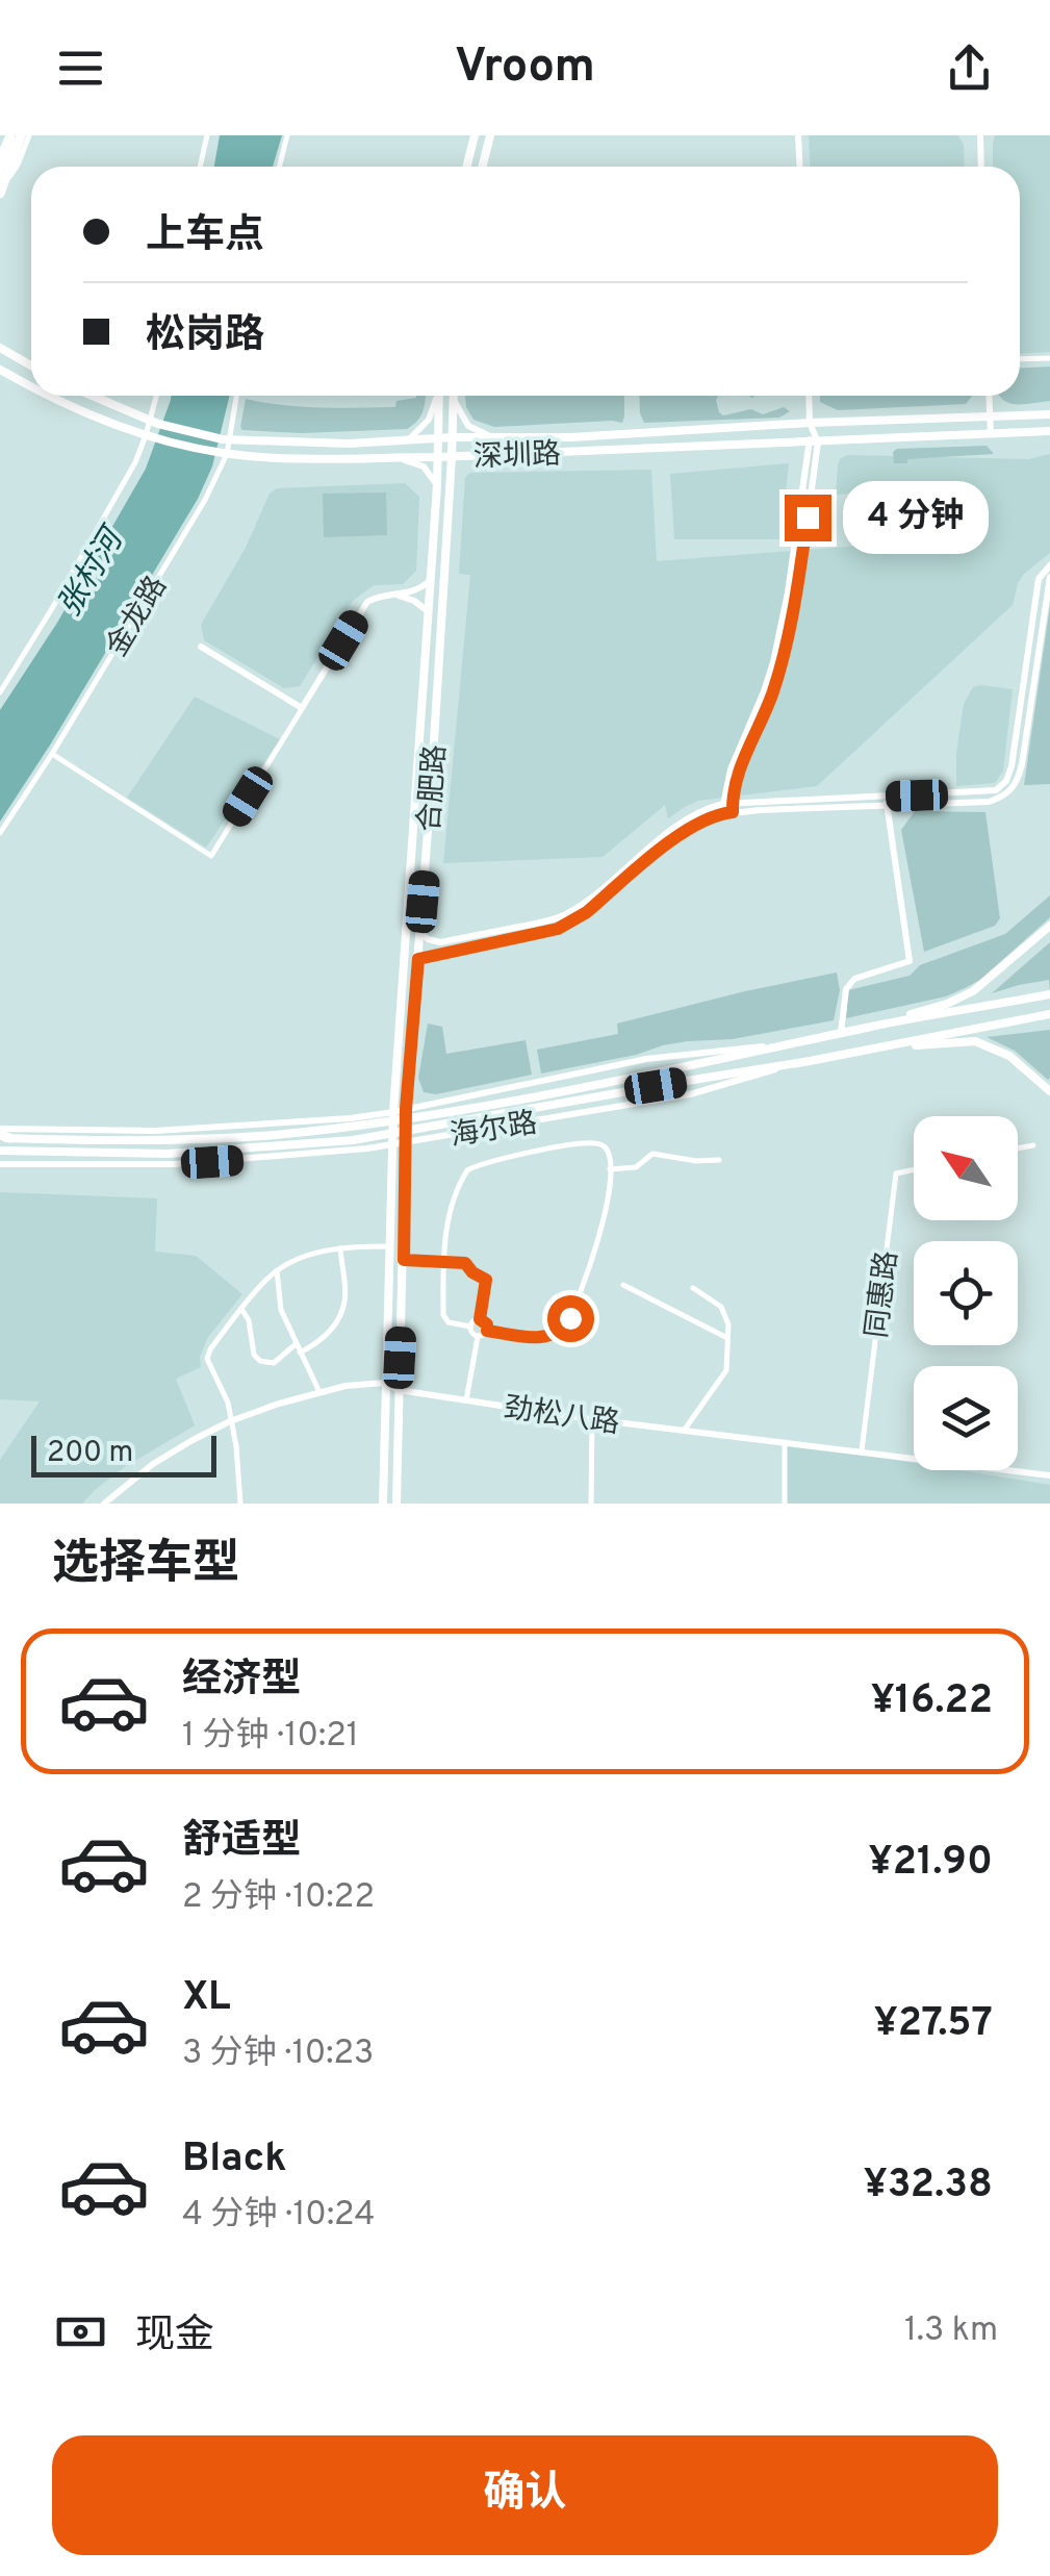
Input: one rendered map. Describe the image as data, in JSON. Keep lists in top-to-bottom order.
{
  "streets": {
    "main road": ["深圳路", "合肥路", "海尔路"],
    "street": ["金龙路", "同惠路", "劲松八路"]
  },
  "crossings": [
    ["深圳路", "金龙路"],
    ["深圳路", "合肥路"],
    ["合肥路", "海尔路"],
    ["合肥路", "劲松八路"],
    ["同惠路", "劲松八路"]
  ],
  "water": ["张村河"],
  "scale_bar": "200 m",
  "north": "top left",
  "page": {
    "header": "Vroom",
    "banner": ["上车点", "松岗路"],
    "bubble": "4 分钟",
    "scale": "200 m",
    "heading": "选择车型",
    "list": [
      {
        "name": "经济型",
        "note": "1 分钟 · 10:21",
        "value": "¥16.22"
      },
      {
        "name": "舒适型",
        "note": "2 分钟 · 10:22",
        "value": "¥21.90"
      },
      {
        "name": "XL",
        "note": "3 分钟 · 10:23",
        "value": "¥27.57"
      },
      {
        "name": "Black",
        "note": "4 分钟 · 10:24",
        "value": "¥32.38"
      }
    ],
    "pay": ["现金", "1.3 km"],
    "buttons": "确认"
  }
}
